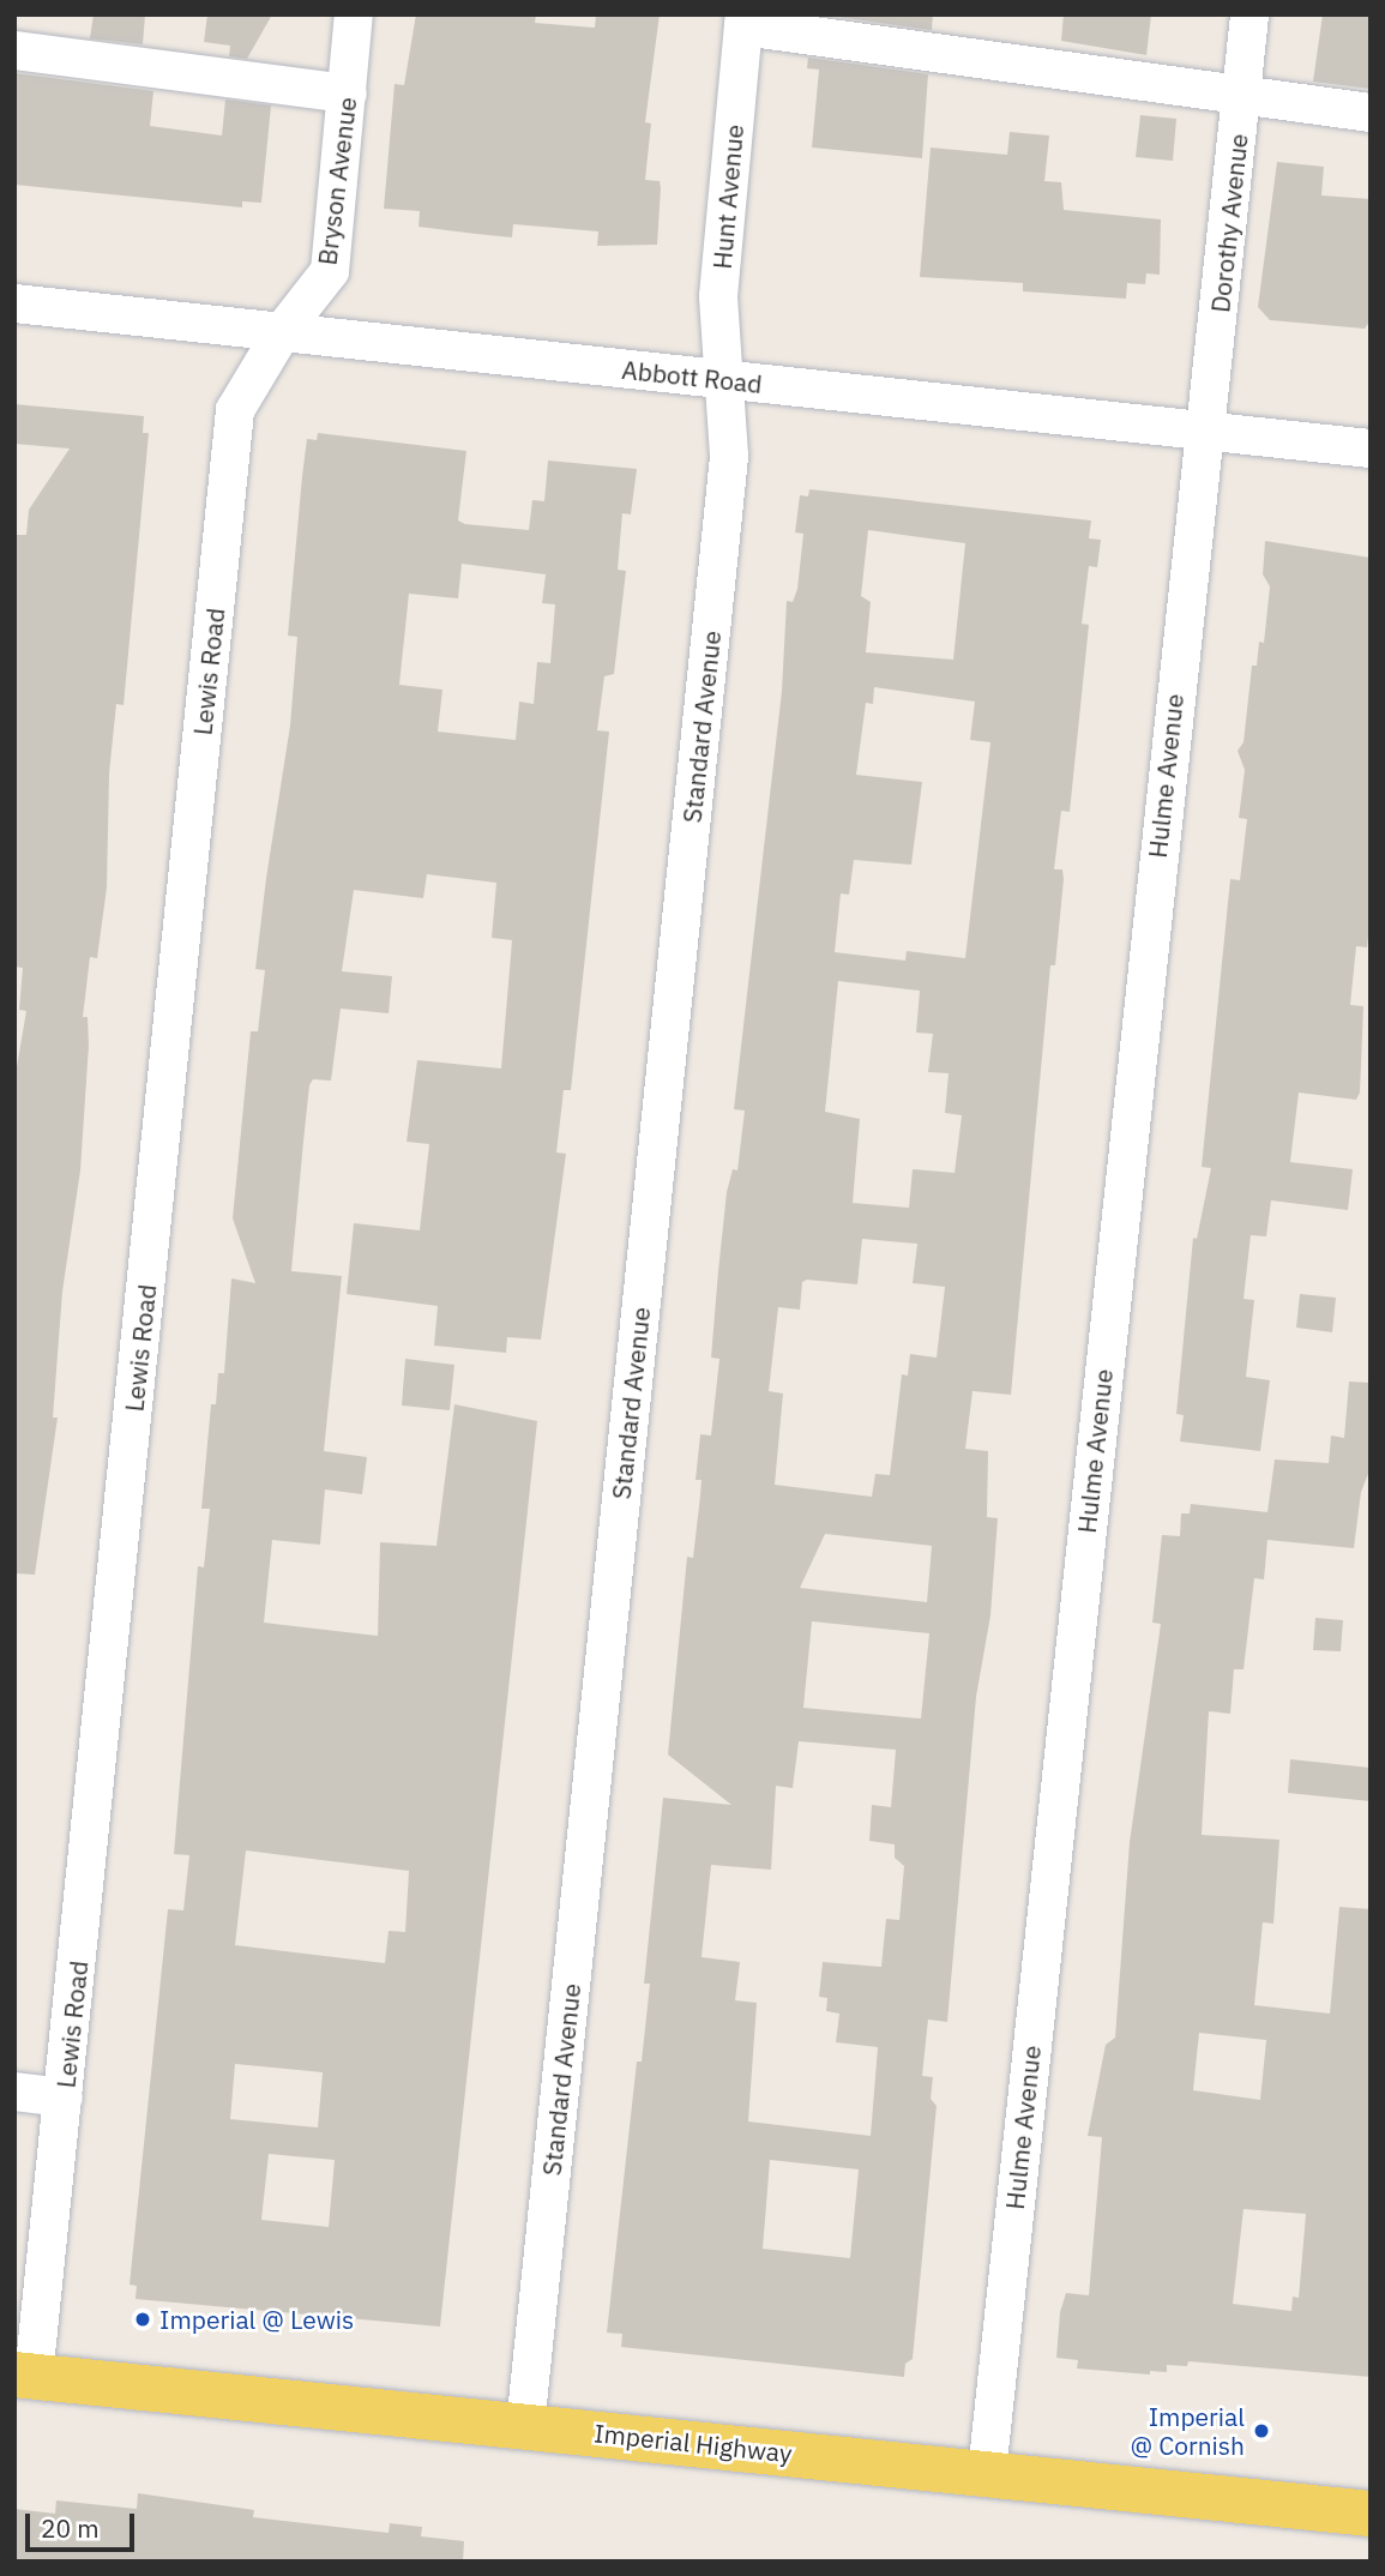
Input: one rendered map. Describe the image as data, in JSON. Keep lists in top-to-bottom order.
{
  "streets": {
    "main road": ["Imperial Highway"],
    "street": [
      "Bryson Avenue",
      "Hunt Avenue",
      "Dorothy Avenue",
      "Abbott Road",
      "Lewis Road",
      "Standard Avenue",
      "Hulme Avenue"
    ]
  },
  "crossings": [
    ["Bryson Avenue", "Abbott Road"],
    ["Bryson Avenue", "Lewis Road"],
    ["Hunt Avenue", "Abbott Road"],
    ["Hunt Avenue", "Standard Avenue"],
    ["Dorothy Avenue", "Abbott Road"],
    ["Dorothy Avenue", "Hulme Avenue"],
    ["Abbott Road", "Lewis Road"],
    ["Abbott Road", "Standard Avenue"],
    ["Abbott Road", "Hulme Avenue"],
    ["Lewis Road", "Imperial Highway"],
    ["Standard Avenue", "Imperial Highway"],
    ["Hulme Avenue", "Imperial Highway"]
  ],
  "places": ["Imperial @ Lewis", "Imperial @ Cornish"],
  "scale_bar": "20 m"
}
